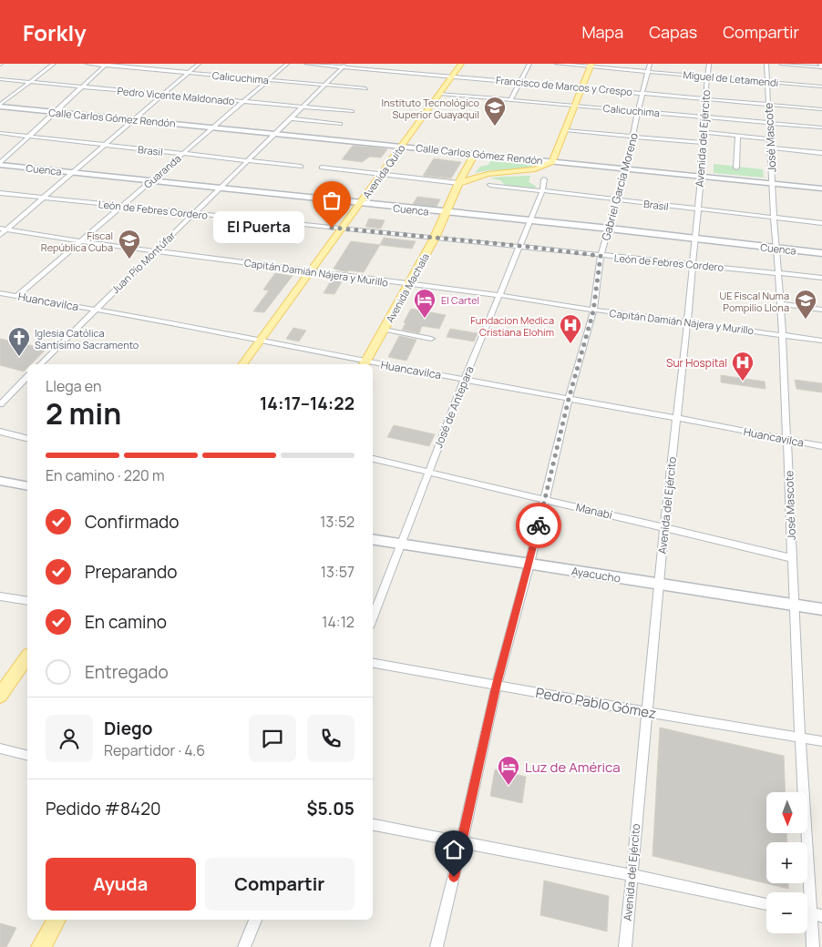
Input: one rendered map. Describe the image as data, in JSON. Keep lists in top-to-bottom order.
{
  "streets": {
    "main road": [
      "Calle Carlos Gómez Rendón",
      "Cuenca",
      "Avenida Quito",
      "Avenida Machala",
      "Ayacucho"
    ],
    "street": [
      "Calicuchima",
      "Miguel de Letamendi",
      "Francisco de Marcos y Crespo",
      "Pedro Vicente Maldonado",
      "José Mascote",
      "Avenida del Ejército",
      "Brasil",
      "Guaranda",
      "Gabriel García Moreno",
      "León de Febres Cordero",
      "Juan Pío Montúfar",
      "Capitán Damián Nájera y Murillo",
      "Huancavilca",
      "José de Antepara",
      "Manabí",
      "Pedro Pablo Gómez"
    ]
  },
  "crossings": [
    ["Calicuchima", "José Mascote"],
    ["Calicuchima", "Avenida del Ejército"],
    ["Calicuchima", "Guaranda"],
    ["Calicuchima", "Avenida Quito"],
    ["Calicuchima", "Gabriel García Moreno"],
    ["Calicuchima", "Juan Pío Montúfar"],
    ["Miguel de Letamendi", "José Mascote"],
    ["Miguel de Letamendi", "Avenida del Ejército"],
    ["Miguel de Letamendi", "Gabriel García Moreno"],
    ["Francisco de Marcos y Crespo", "José Mascote"],
    ["Francisco de Marcos y Crespo", "Avenida del Ejército"],
    ["Francisco de Marcos y Crespo", "Avenida Quito"],
    ["Francisco de Marcos y Crespo", "Gabriel García Moreno"],
    ["Francisco de Marcos y Crespo", "Juan Pío Montúfar"],
    ["Pedro Vicente Maldonado", "Guaranda"],
    ["Pedro Vicente Maldonado", "Juan Pío Montúfar"],
    ["Calle Carlos Gómez Rendón", "José Mascote"],
    ["Calle Carlos Gómez Rendón", "Avenida del Ejército"],
    ["Calle Carlos Gómez Rendón", "Guaranda"],
    ["Calle Carlos Gómez Rendón", "Avenida Quito"],
    ["Calle Carlos Gómez Rendón", "Gabriel García Moreno"],
    ["Calle Carlos Gómez Rendón", "Juan Pío Montúfar"],
    ["Calle Carlos Gómez Rendón", "Avenida Machala"],
    ["José Mascote", "Brasil"],
    ["José Mascote", "Cuenca"],
    ["José Mascote", "León de Febres Cordero"],
    ["José Mascote", "Capitán Damián Nájera y Murillo"],
    ["José Mascote", "Huancavilca"],
    ["José Mascote", "Manabí"],
    ["José Mascote", "Ayacucho"],
    ["José Mascote", "Pedro Pablo Gómez"],
    ["Avenida del Ejército", "Brasil"],
    ["Avenida del Ejército", "Cuenca"],
    ["Avenida del Ejército", "León de Febres Cordero"],
    ["Avenida del Ejército", "Capitán Damián Nájera y Murillo"],
    ["Avenida del Ejército", "Huancavilca"],
    ["Avenida del Ejército", "Manabí"],
    ["Avenida del Ejército", "Ayacucho"],
    ["Avenida del Ejército", "Pedro Pablo Gómez"],
    ["Brasil", "Guaranda"],
    ["Brasil", "Gabriel García Moreno"],
    ["Brasil", "Juan Pío Montúfar"],
    ["Brasil", "José de Antepara"],
    ["Cuenca", "Guaranda"],
    ["Cuenca", "Avenida Quito"],
    ["Cuenca", "Gabriel García Moreno"],
    ["Cuenca", "Juan Pío Montúfar"],
    ["Cuenca", "Avenida Machala"],
    ["Cuenca", "José de Antepara"],
    ["Guaranda", "León de Febres Cordero"],
    ["Guaranda", "Capitán Damián Nájera y Murillo"],
    ["Guaranda", "Huancavilca"],
    ["Avenida Quito", "León de Febres Cordero"],
    ["Avenida Quito", "Capitán Damián Nájera y Murillo"],
    ["Avenida Quito", "Huancavilca"],
    ["Gabriel García Moreno", "León de Febres Cordero"],
    ["Gabriel García Moreno", "Capitán Damián Nájera y Murillo"],
    ["Gabriel García Moreno", "Huancavilca"],
    ["Gabriel García Moreno", "Manabí"],
    ["Gabriel García Moreno", "Ayacucho"],
    ["Gabriel García Moreno", "Pedro Pablo Gómez"],
    ["León de Febres Cordero", "Juan Pío Montúfar"],
    ["León de Febres Cordero", "Avenida Machala"],
    ["León de Febres Cordero", "José de Antepara"],
    ["Juan Pío Montúfar", "Capitán Damián Nájera y Murillo"],
    ["Juan Pío Montúfar", "Huancavilca"],
    ["Capitán Damián Nájera y Murillo", "Avenida Machala"],
    ["Capitán Damián Nájera y Murillo", "José de Antepara"],
    ["Avenida Machala", "Huancavilca"],
    ["Huancavilca", "José de Antepara"],
    ["José de Antepara", "Manabí"],
    ["José de Antepara", "Ayacucho"]
  ],
  "places": {
    "school or university": ["Instituto Tecnológico Superior Guayaquil", "Fiscal República Cuba", "UE Fiscal Numa Pompilio Llona"],
    "other": ["El Puerta"],
    "hotel": ["El Cartel", "Luz de América"],
    "hospital": ["Fundacion Medica Cristiana Elohim", "Sur Hospital"],
    "church": ["Iglesia Católica Santísimo Sacramento"]
  },
  "north": "bottom",
  "page": {
    "header": "Forkly",
    "nav": ["Mapa", "Capas", "Compartir"],
    "bubble": "El Puerta",
    "heading": ["2 min", "Llega en", "14:17–14:22"],
    "panel": [
      "Diego",
      "Repartidor · 4.6",
      "Pedido #8420",
      "$5.05"
    ],
    "bar": "En camino · 220 m",
    "list": [
      ["Confirmado", "13:52"],
      ["Preparando", "13:57"],
      ["En camino", "14:12"],
      "Entregado"
    ],
    "map_buttons": ["+", "−"],
    "buttons": ["Ayuda", "Compartir"]
  }
}
